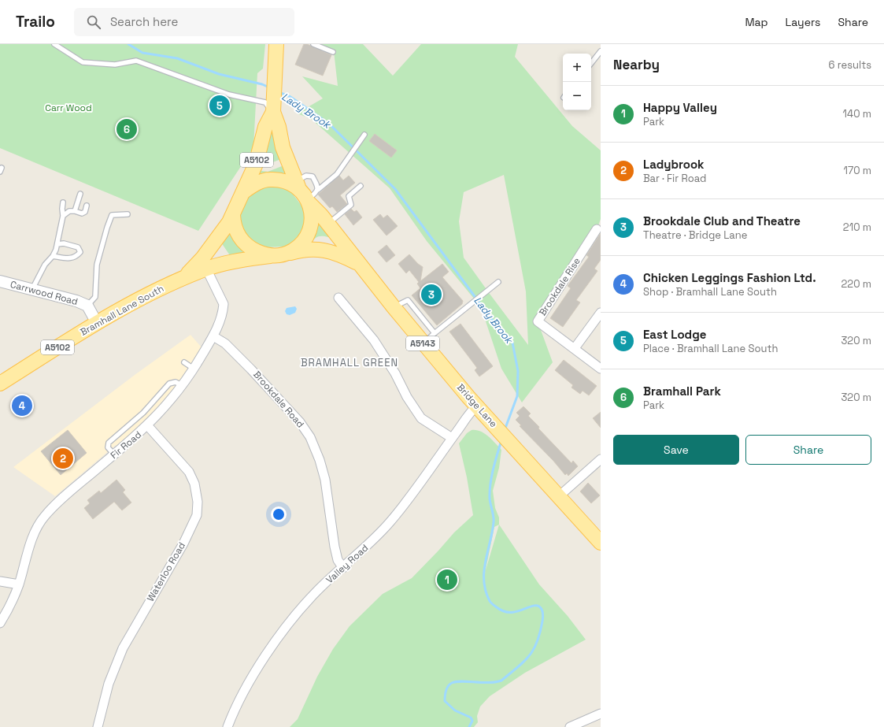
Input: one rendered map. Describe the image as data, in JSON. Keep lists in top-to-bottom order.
{
  "streets": {
    "main road": [
      "A5102",
      "Bramhall Lane South",
      "A5143",
      "Bridge Lane"
    ],
    "street": [
      "Brookdale Rise",
      "Carrwood Road",
      "Brookdale Road",
      "Fir Road",
      "Valley Road",
      "Waterloo Road"
    ]
  },
  "crossings": [
    ["A5102", "Bramhall Lane South"],
    ["A5102", "A5143"],
    ["A5102", "Bridge Lane"],
    ["Carrwood Road", "Bramhall Lane South"],
    ["Bramhall Lane South", "A5143"],
    ["Bramhall Lane South", "Bridge Lane"],
    ["Bramhall Lane South", "Fir Road"],
    ["A5143", "Bridge Lane"],
    ["Brookdale Road", "Fir Road"],
    ["Brookdale Road", "Valley Road"],
    ["Bridge Lane", "Valley Road"],
    ["Fir Road", "Waterloo Road"]
  ],
  "districts": ["BRAMHALL GREEN"],
  "water": ["Lady Brook"],
  "parks": ["Carr Wood"],
  "page": {
    "header": "Trailo",
    "search": "Search here",
    "nav": ["Map", "Layers", "Share"],
    "heading": ["Nearby", "6 results"],
    "map_buttons": ["+", "−"],
    "list": [
      {
        "mark": "1",
        "name": "Happy Valley",
        "note": "Park",
        "value": "140 m"
      },
      {
        "mark": "2",
        "name": "Ladybrook",
        "note": "Bar · Fir Road",
        "value": "170 m"
      },
      {
        "mark": "3",
        "name": "Brookdale Club and Theatre",
        "note": "Theatre · Bridge Lane",
        "value": "210 m"
      },
      {
        "mark": "4",
        "name": "Chicken Leggings Fashion Ltd.",
        "note": "Shop · Bramhall Lane South",
        "value": "220 m"
      },
      {
        "mark": "5",
        "name": "East Lodge",
        "note": "Place · Bramhall Lane South",
        "value": "320 m"
      },
      {
        "mark": "6",
        "name": "Bramhall Park",
        "note": "Park",
        "value": "320 m"
      }
    ],
    "pins": [
      "5",
      "6",
      "3",
      "4",
      "2",
      "1"
    ],
    "buttons": ["Save", "Share"]
  }
}
